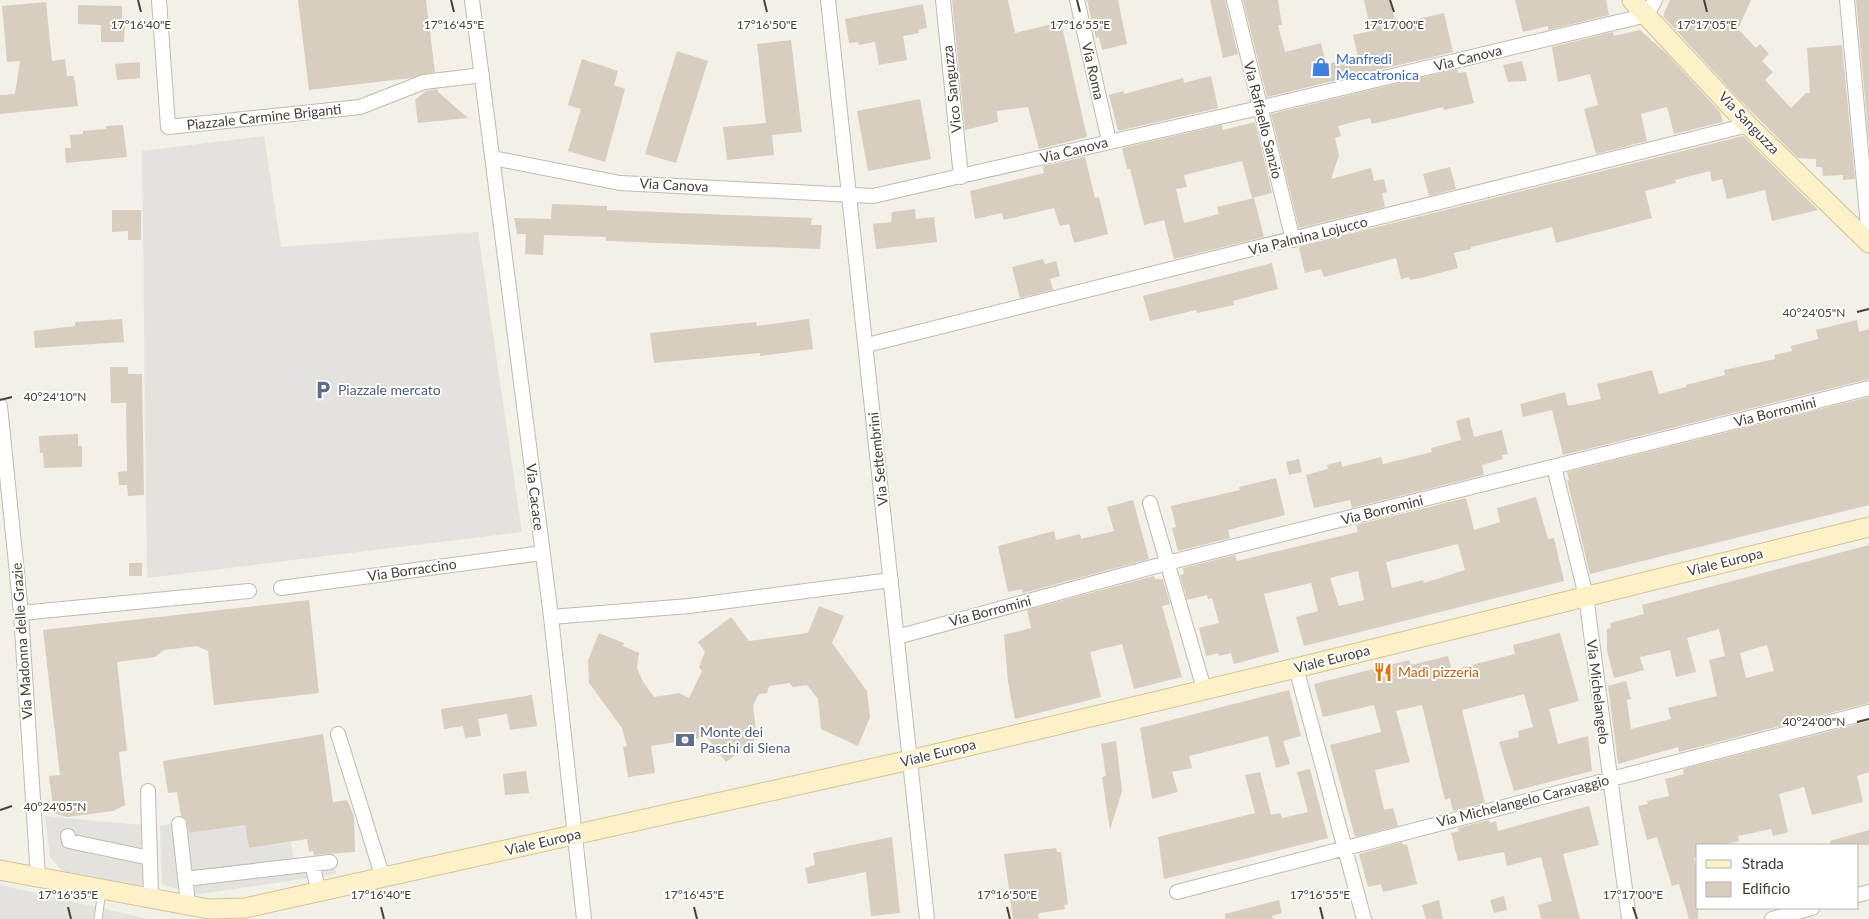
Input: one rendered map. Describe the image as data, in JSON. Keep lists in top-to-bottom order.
{
  "streets": {
    "street": [
      "Via Canova",
      "Via Roma",
      "Vico Sanguzza",
      "Piazzale Carmine Briganti",
      "Via Raffaello Sanzio",
      "Via Sanguzza",
      "Via Palmina Lojucco",
      "Via Borromini",
      "Via Settembrini",
      "Via Cacace",
      "Viale Europa",
      "Via Borraccino",
      "Via Madonna delle Grazie",
      "Via Michelangelo",
      "Via Michelangelo Caravaggio"
    ]
  },
  "crossings": [
    ["Via Canova", "Via Roma"],
    ["Via Canova", "Vico Sanguzza"],
    ["Via Canova", "Via Raffaello Sanzio"],
    ["Via Canova", "Via Sanguzza"],
    ["Via Canova", "Via Settembrini"],
    ["Via Canova", "Via Cacace"],
    ["Piazzale Carmine Briganti", "Via Cacace"],
    ["Via Raffaello Sanzio", "Via Palmina Lojucco"],
    ["Via Sanguzza", "Via Palmina Lojucco"],
    ["Via Palmina Lojucco", "Via Settembrini"],
    ["Via Borromini", "Via Settembrini"],
    ["Via Borromini", "Via Michelangelo"],
    ["Via Settembrini", "Viale Europa"],
    ["Via Cacace", "Viale Europa"],
    ["Via Cacace", "Via Borraccino"],
    ["Viale Europa", "Via Madonna delle Grazie"],
    ["Viale Europa", "Via Michelangelo"],
    ["Via Michelangelo", "Via Michelangelo Caravaggio"]
  ],
  "places": {
    "shop": ["Manfredi Meccatronica"],
    "parking": ["Piazzale mercato"],
    "restaurant": ["Madì pizzeria"],
    "bank": ["Monte dei Paschi di Siena"]
  },
  "legend": ["Strada", "Edificio"],
  "coordinates": [
    "17°16'40\"E",
    "17°16'45\"E",
    "17°16'50\"E",
    "17°16'55\"E",
    "17°17'00\"E",
    "17°17'05\"E",
    "40°24'05\"N",
    "40°24'10\"N",
    "40°24'00\"N",
    "17°16'35\"E"
  ]
}
